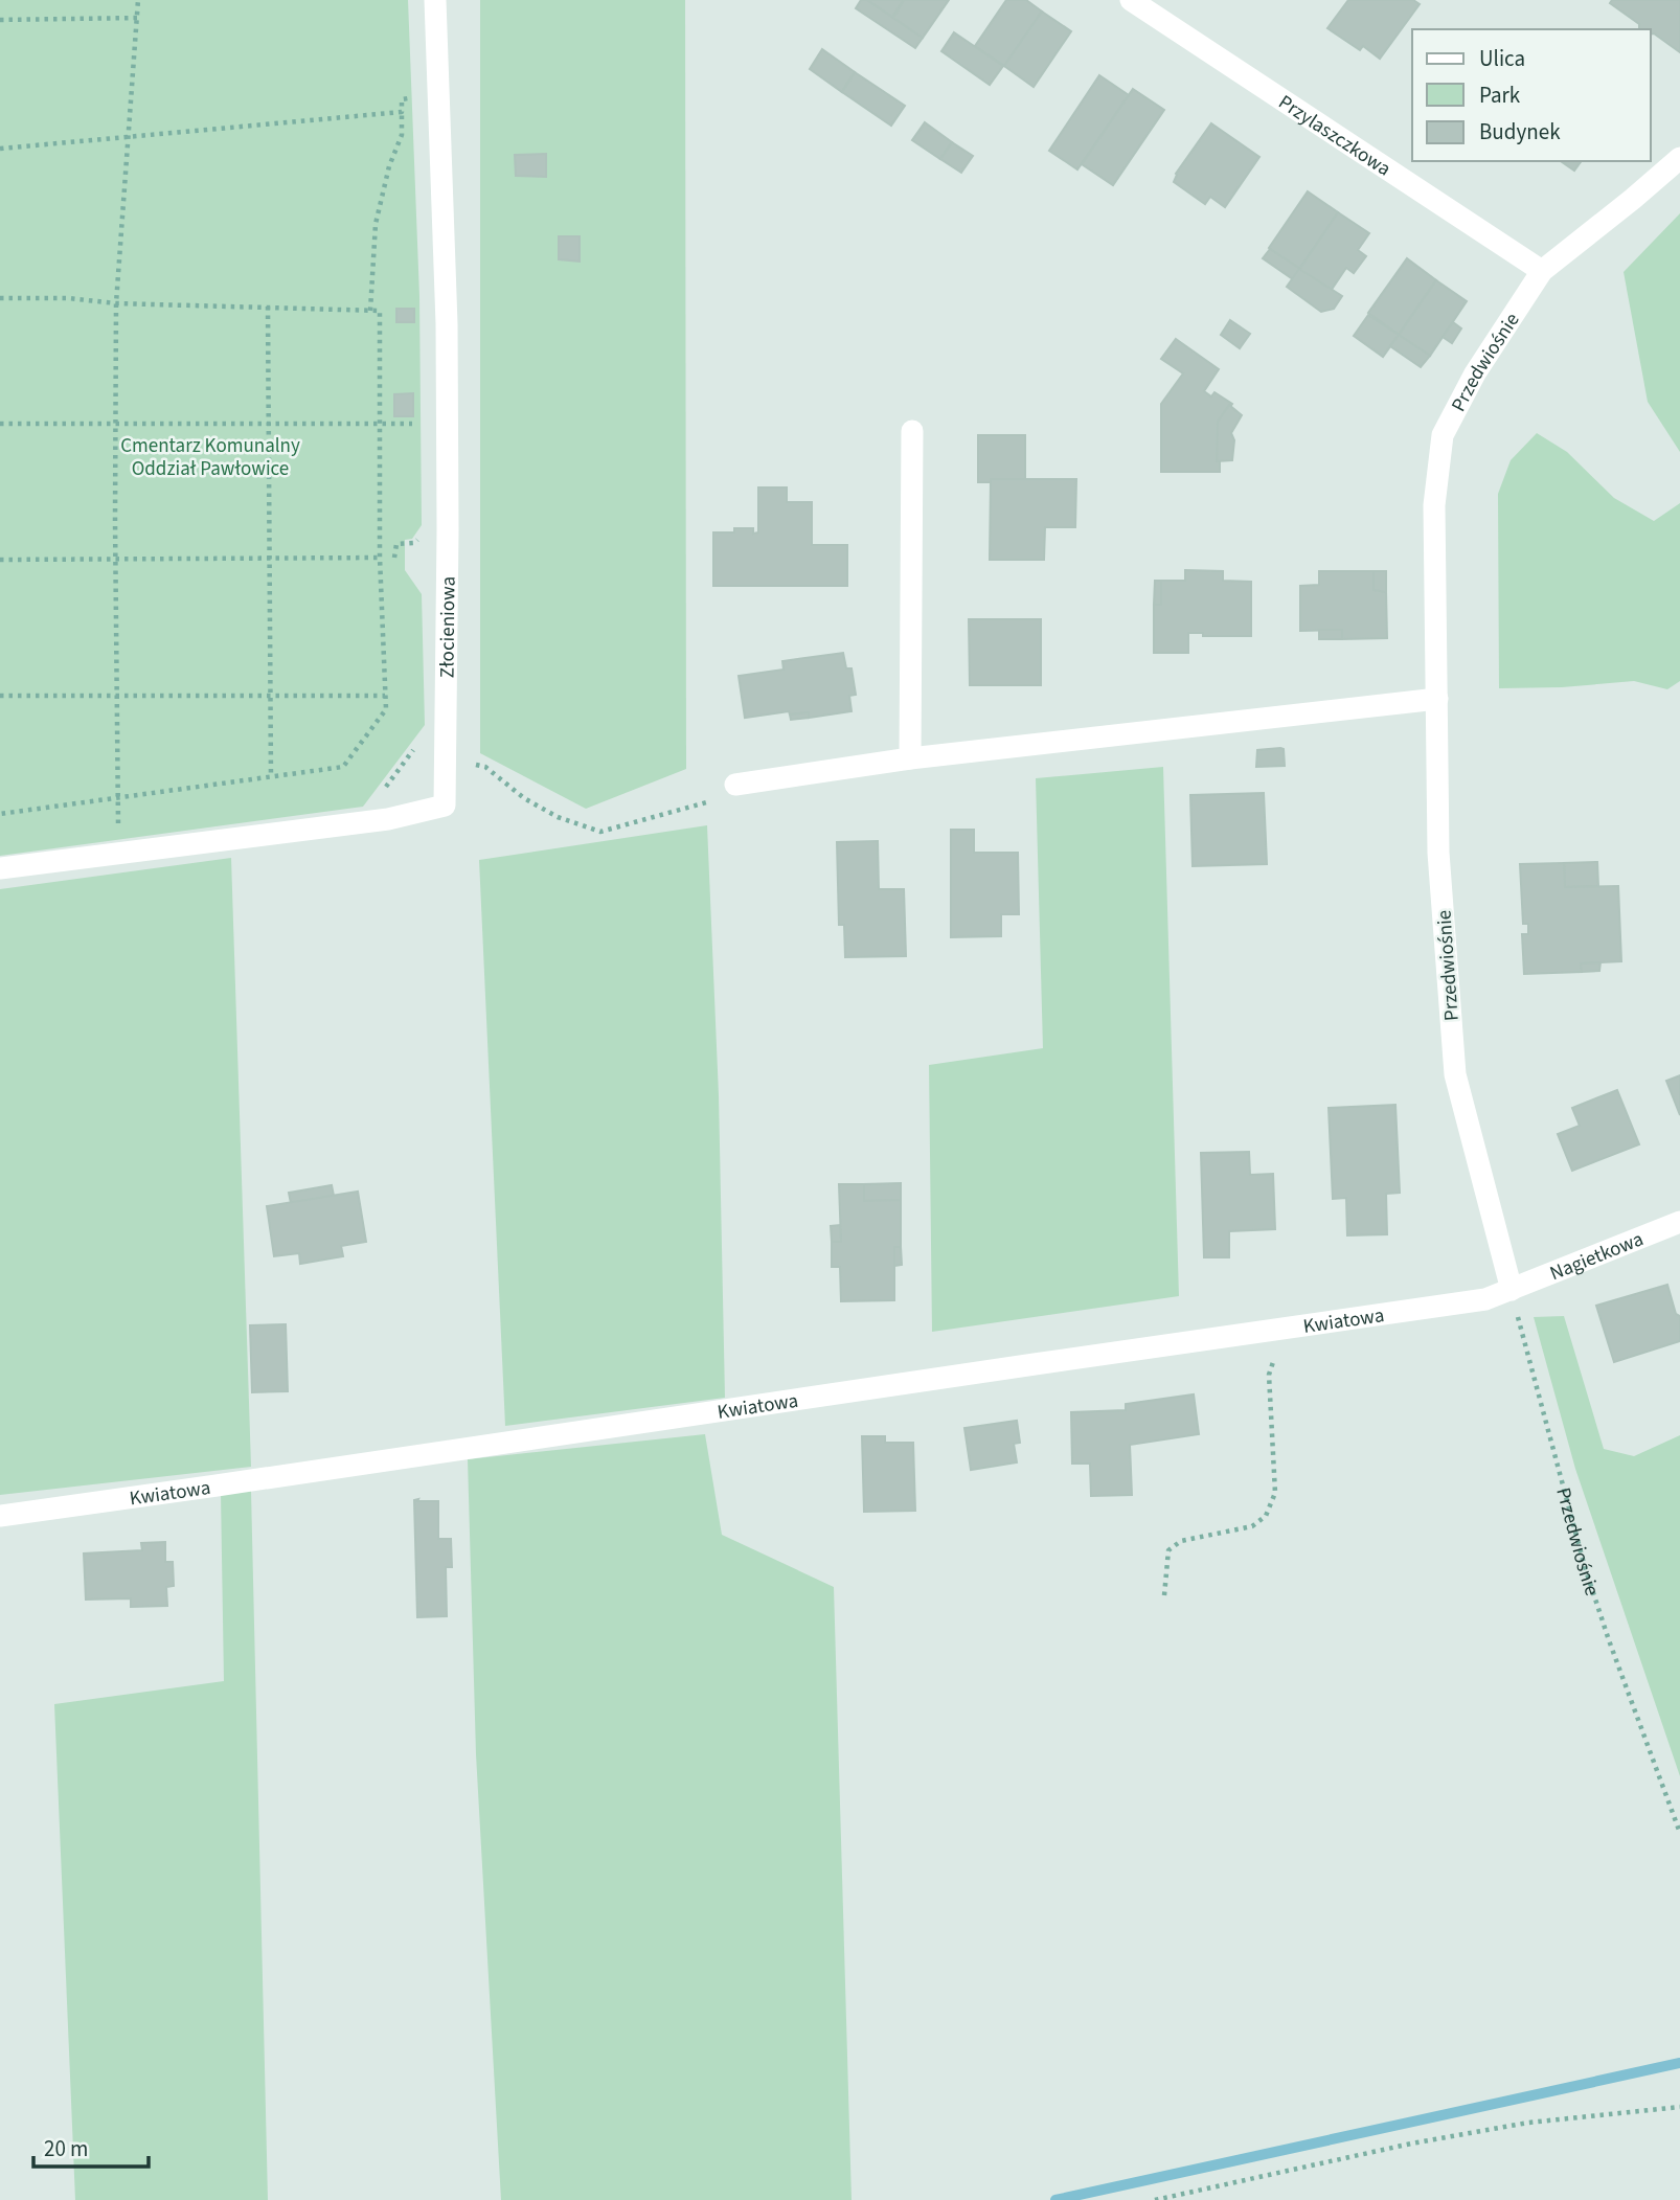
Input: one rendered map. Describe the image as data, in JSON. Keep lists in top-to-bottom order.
{
  "streets": {
    "street": [
      "Przylaszczkowa",
      "Przedwiośnie",
      "Złocieniowa",
      "Nagietkowa",
      "Kwiatowa"
    ]
  },
  "crossings": [
    ["Przylaszczkowa", "Przedwiośnie"],
    ["Przedwiośnie", "Nagietkowa"],
    ["Przedwiośnie", "Kwiatowa"],
    ["Nagietkowa", "Kwiatowa"]
  ],
  "parks": ["Cmentarz Komunalny Oddział Pawłowice"],
  "legend": ["Ulica", "Park", "Budynek"],
  "scale_bar": "20 m"
}
